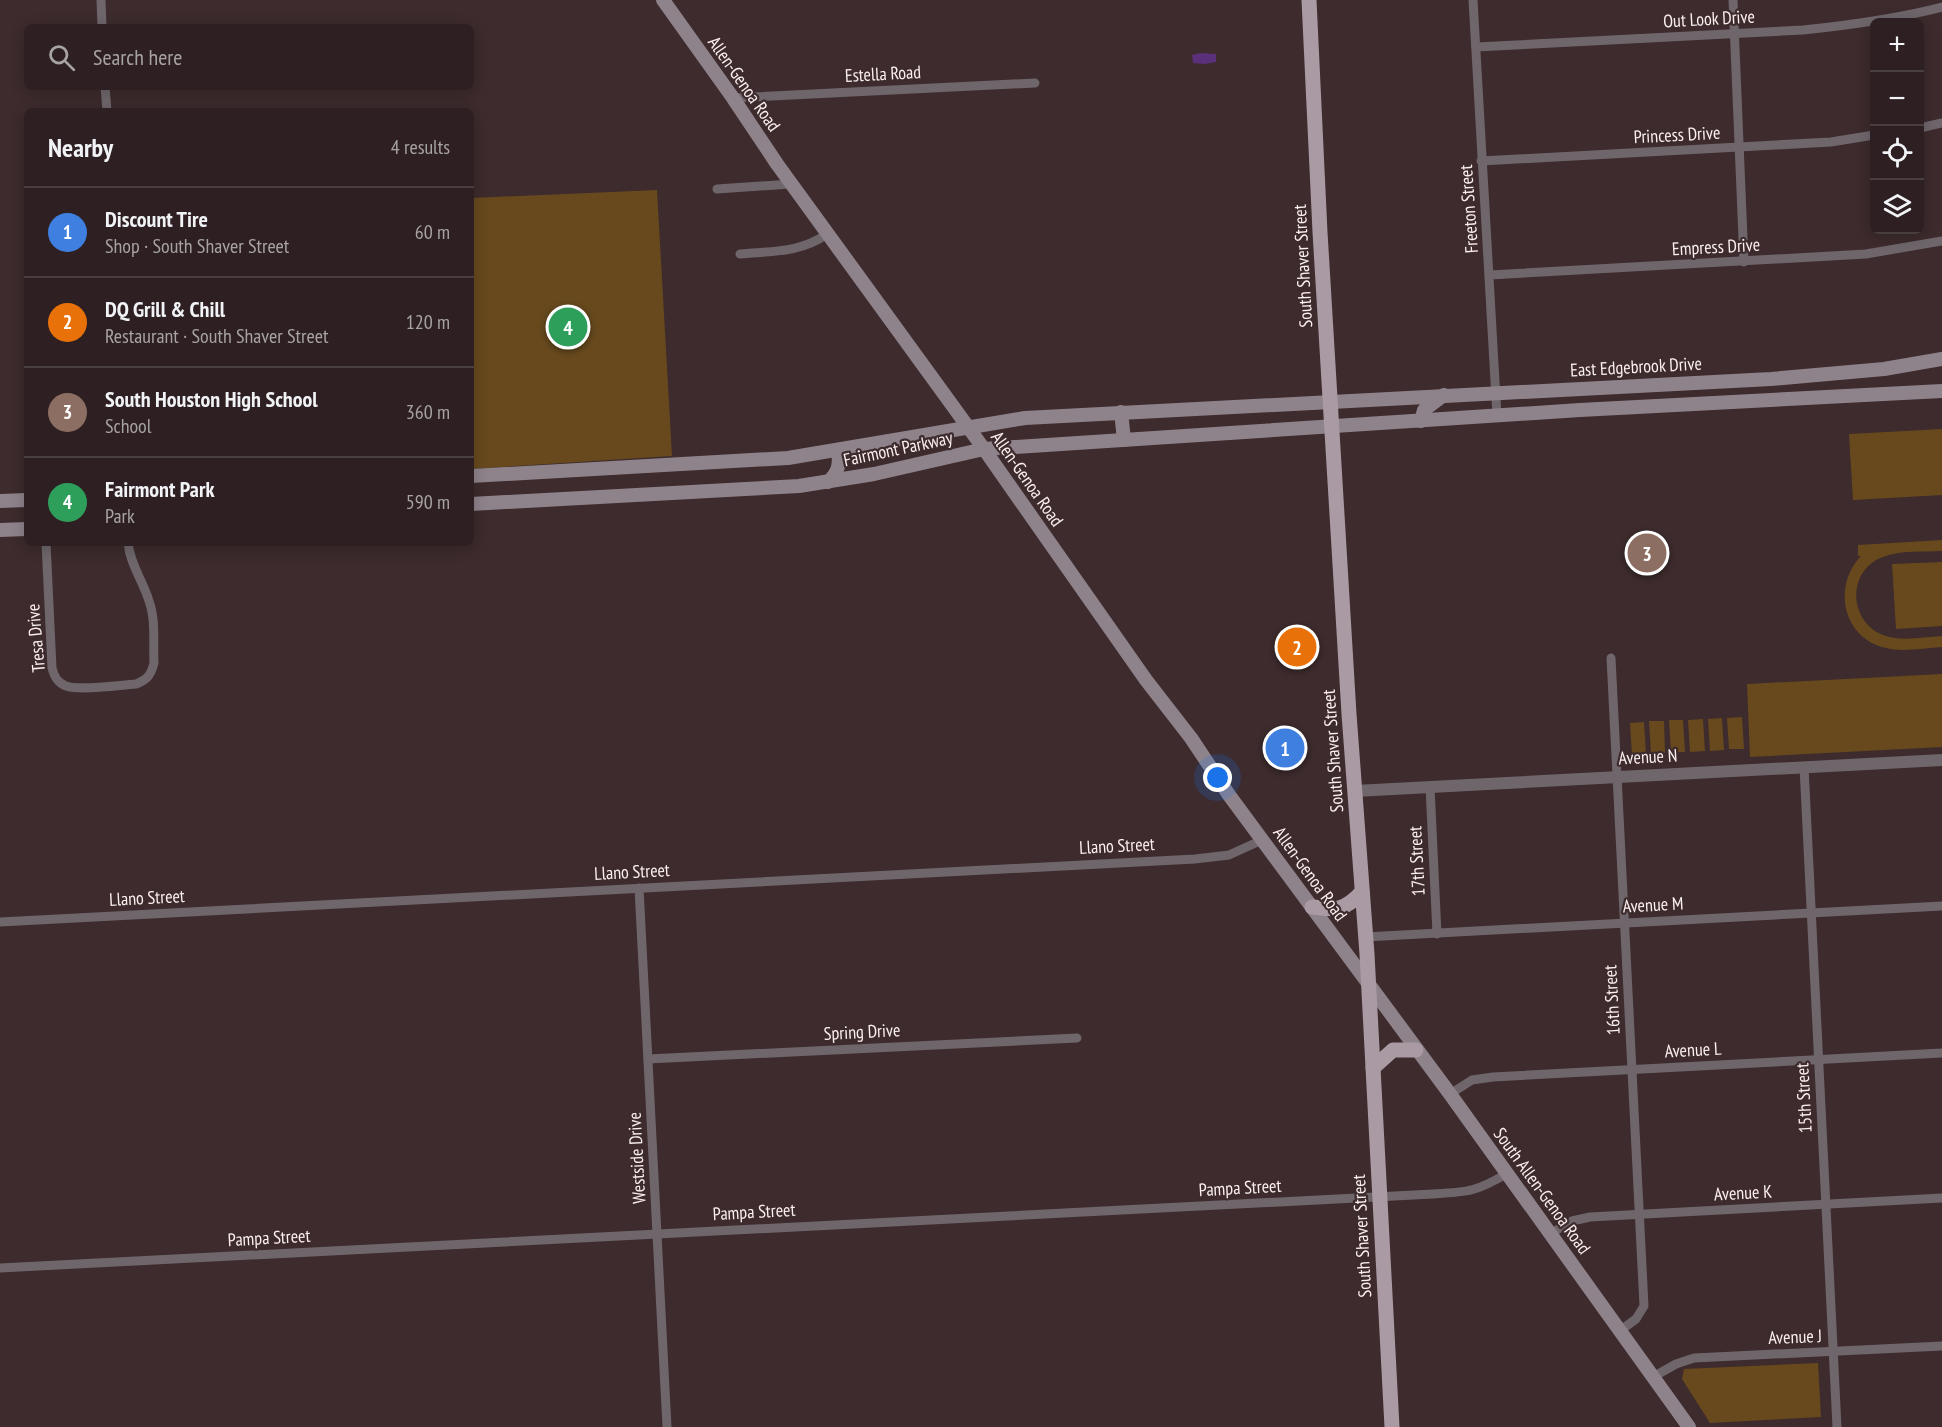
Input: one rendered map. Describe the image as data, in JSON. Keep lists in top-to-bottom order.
{
  "streets": {
    "main road": [
      "Allen-Genoa Road",
      "South Shaver Street",
      "East Edgebrook Drive",
      "Fairmont Parkway",
      "South Allen-Genoa Road"
    ],
    "street": [
      "Out Look Drive",
      "Estella Road",
      "Princess Drive",
      "Freeton Street",
      "Empress Drive",
      "Tresa Drive",
      "Avenue N",
      "Llano Street",
      "17th Street",
      "Avenue M",
      "16th Street",
      "Spring Drive",
      "Avenue L",
      "15th Street",
      "Westside Drive",
      "Pampa Street",
      "Avenue K",
      "Avenue J"
    ]
  },
  "crossings": [
    ["Out Look Drive", "Freeton Street"],
    ["Estella Road", "Allen-Genoa Road"],
    ["Allen-Genoa Road", "South Shaver Street"],
    ["Allen-Genoa Road", "Fairmont Parkway"],
    ["Allen-Genoa Road", "Llano Street"],
    ["Allen-Genoa Road", "South Allen-Genoa Road"],
    ["Princess Drive", "Freeton Street"],
    ["Freeton Street", "Empress Drive"],
    ["Freeton Street", "East Edgebrook Drive"],
    ["South Shaver Street", "East Edgebrook Drive"],
    ["South Shaver Street", "Fairmont Parkway"],
    ["South Shaver Street", "Avenue N"],
    ["South Shaver Street", "Avenue M"],
    ["South Shaver Street", "Pampa Street"],
    ["South Shaver Street", "South Allen-Genoa Road"],
    ["East Edgebrook Drive", "Fairmont Parkway"],
    ["Avenue N", "17th Street"],
    ["Avenue N", "16th Street"],
    ["Avenue N", "15th Street"],
    ["Llano Street", "Westside Drive"],
    ["17th Street", "Avenue M"],
    ["Avenue M", "16th Street"],
    ["Avenue M", "15th Street"],
    ["16th Street", "Avenue L"],
    ["16th Street", "South Allen-Genoa Road"],
    ["16th Street", "Avenue K"],
    ["Spring Drive", "Westside Drive"],
    ["Avenue L", "15th Street"],
    ["Avenue L", "South Allen-Genoa Road"],
    ["15th Street", "Avenue K"],
    ["15th Street", "Avenue J"],
    ["Westside Drive", "Pampa Street"],
    ["Pampa Street", "South Allen-Genoa Road"],
    ["South Allen-Genoa Road", "Avenue K"],
    ["South Allen-Genoa Road", "Avenue J"]
  ],
  "page": {
    "map_buttons": ["+", "−"],
    "search": "Search here",
    "heading": ["Nearby", "4 results"],
    "list": [
      {
        "mark": "1",
        "name": "Discount Tire",
        "note": "Shop · South Shaver Street",
        "value": "60 m"
      },
      {
        "mark": "2",
        "name": "DQ Grill & Chill",
        "note": "Restaurant · South Shaver Street",
        "value": "120 m"
      },
      {
        "mark": "3",
        "name": "South Houston High School",
        "note": "School",
        "value": "360 m"
      },
      {
        "mark": "4",
        "name": "Fairmont Park",
        "note": "Park",
        "value": "590 m"
      }
    ],
    "pins": [
      "4",
      "3",
      "2",
      "1"
    ]
  }
}
